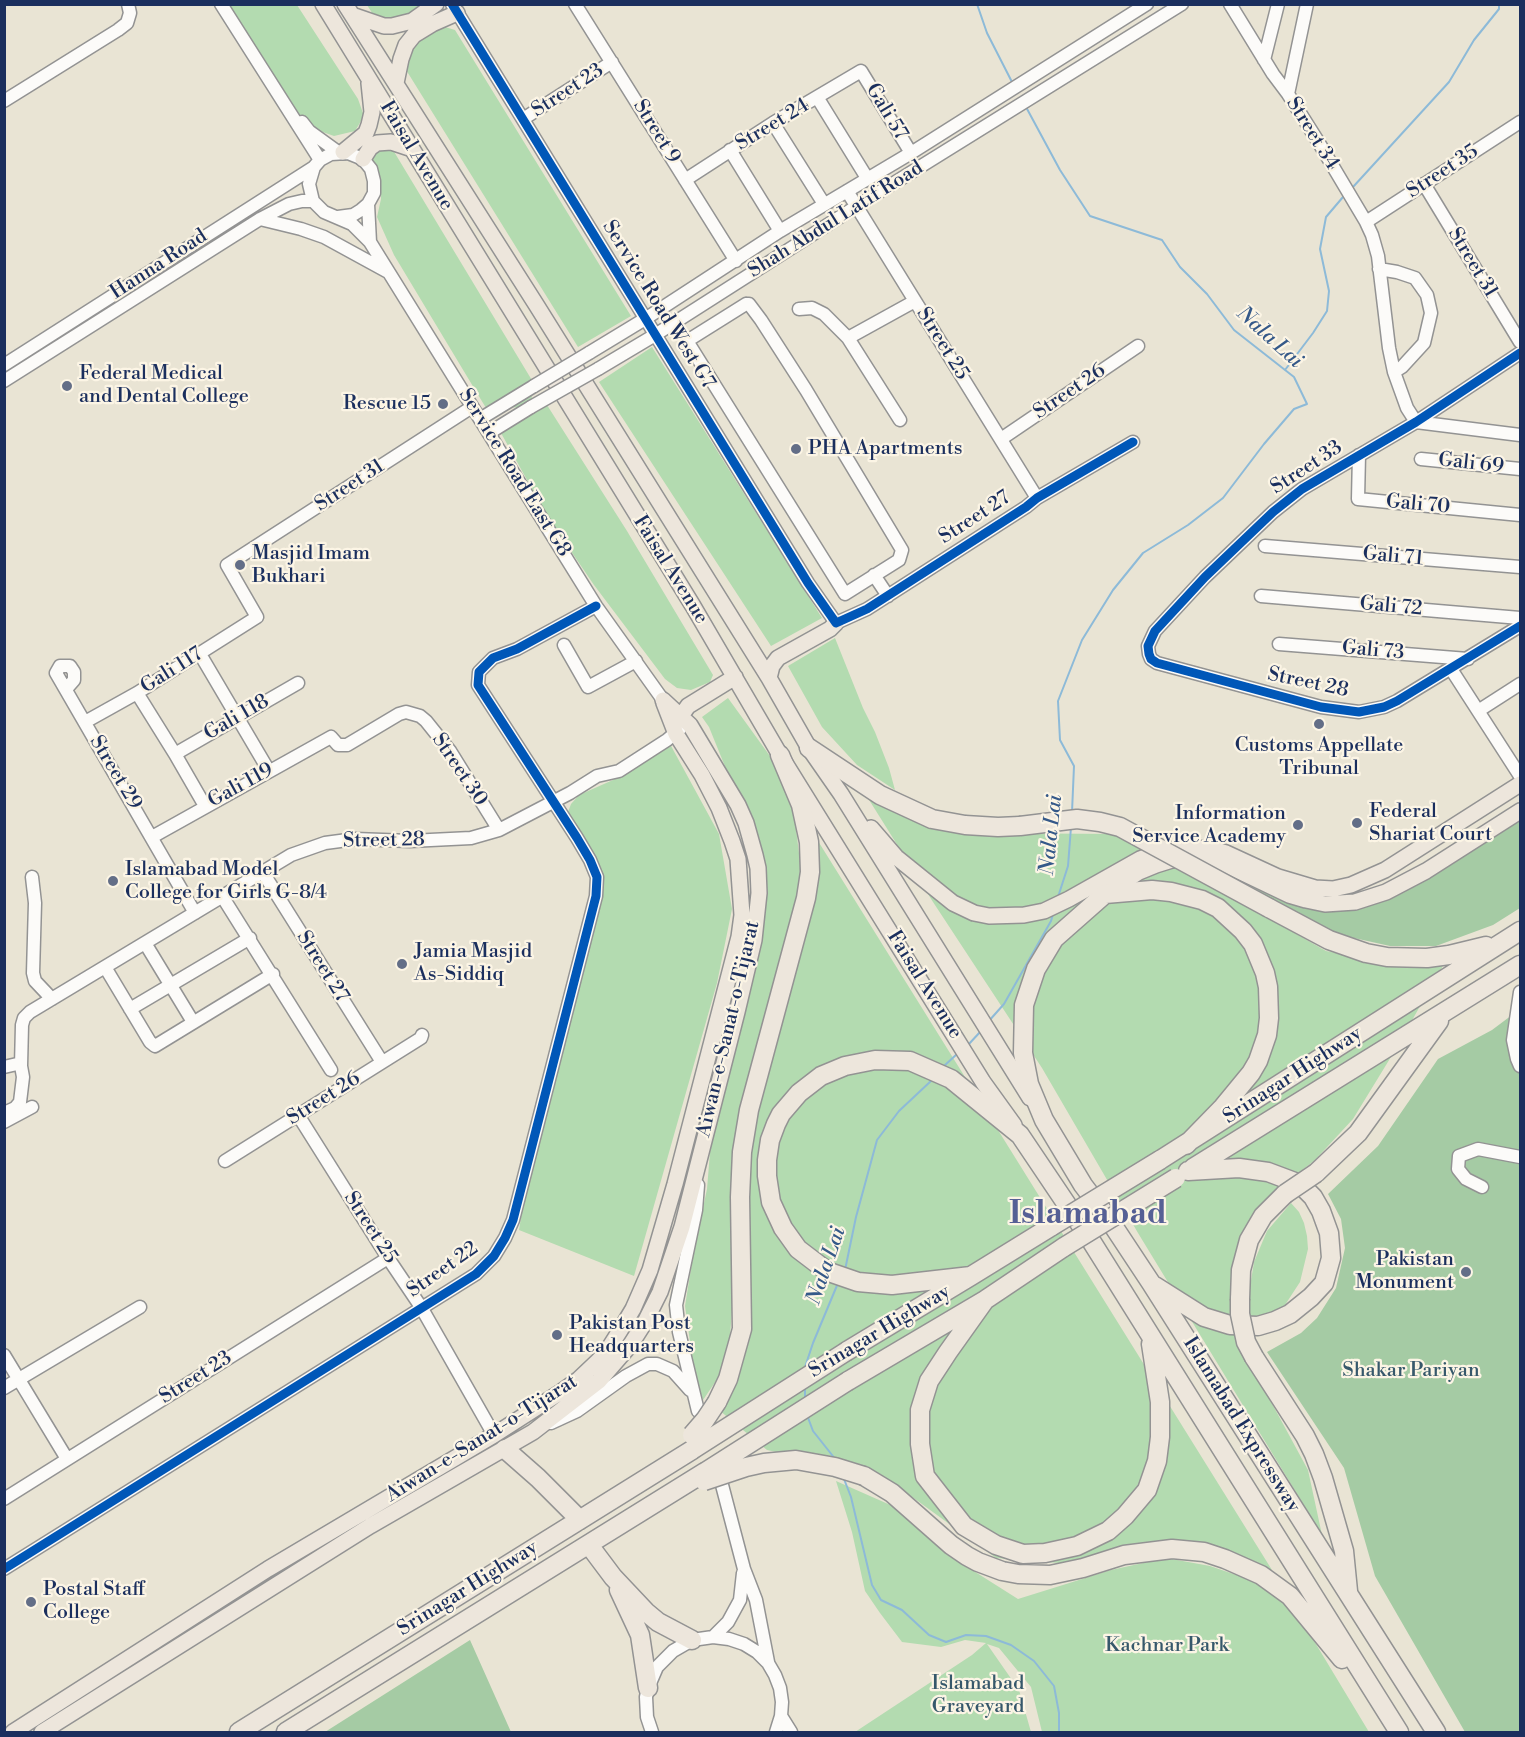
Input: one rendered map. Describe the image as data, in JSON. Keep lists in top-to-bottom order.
{
  "streets": {
    "highway": ["Srinagar Highway", "Islamabad Expressway"],
    "main road": ["Faisal Avenue", "Aiwan-e-Sanat-o-Tijarat"],
    "street": [
      "Street 23",
      "Gali 57",
      "Street 24",
      "Street 9",
      "Street 34",
      "Street 35",
      "Shah Abdul Latif Road",
      "Street 31",
      "Hanna Road",
      "Service Road West G7",
      "Street 25",
      "Street 26",
      "Gali 69",
      "Street 33",
      "Service Road East G8",
      "Gali 70",
      "Street 27",
      "Gali 71",
      "Gali 72",
      "Gali 73",
      "Gali 117",
      "Street 28",
      "Gali 118",
      "Street 30",
      "Street 29",
      "Gali 119",
      "Street 22"
    ]
  },
  "crossings": [
    ["Street 23", "Street 9"],
    ["Street 23", "Service Road West G7"],
    ["Street 23", "Street 25"],
    ["Gali 57", "Street 24"],
    ["Gali 57", "Shah Abdul Latif Road"],
    ["Street 24", "Street 9"],
    ["Street 9", "Shah Abdul Latif Road"],
    ["Street 34", "Street 35"],
    ["Street 34", "Street 33"],
    ["Faisal Avenue", "Islamabad Expressway"],
    ["Street 35", "Street 31"],
    ["Shah Abdul Latif Road", "Service Road West G7"],
    ["Shah Abdul Latif Road", "Street 25"],
    ["Shah Abdul Latif Road", "Service Road East G8"],
    ["Street 31", "Service Road East G8"],
    ["Street 31", "Gali 117"],
    ["Service Road West G7", "Street 27"],
    ["Street 25", "Street 26"],
    ["Street 25", "Street 27"],
    ["Street 25", "Aiwan-e-Sanat-o-Tijarat"],
    ["Street 25", "Street 22"],
    ["Street 26", "Street 27"],
    ["Street 33", "Gali 70"],
    ["Street 33", "Street 28"],
    ["Service Road East G8", "Aiwan-e-Sanat-o-Tijarat"],
    ["Service Road East G8", "Street 22"],
    ["Street 27", "Street 28"],
    ["Gali 73", "Street 28"],
    ["Gali 117", "Street 29"],
    ["Street 28", "Street 30"],
    ["Street 28", "Street 29"],
    ["Street 28", "Aiwan-e-Sanat-o-Tijarat"],
    ["Street 28", "Street 22"],
    ["Street 30", "Gali 119"],
    ["Street 29", "Gali 119"],
    ["Srinagar Highway", "Islamabad Expressway"]
  ],
  "districts": ["Islamabad"],
  "water": ["Nala Lai"],
  "parks": ["Shakar Pariyan", "Kachnar Park", "Islamabad Graveyard"],
  "places": [
    "Federal Medical and Dental College",
    "Rescue 15",
    "PHA Apartments",
    "Masjid Imam Bukhari",
    "Customs Appellate Tribunal",
    "Federal Shariat Court",
    "Information Service Academy",
    "Islamabad Model College for Girls G-8/4",
    "Jamia Masjid As-Siddiq",
    "Pakistan Monument",
    "Pakistan Post Headquarters",
    "Postal Staff College"
  ]
}
